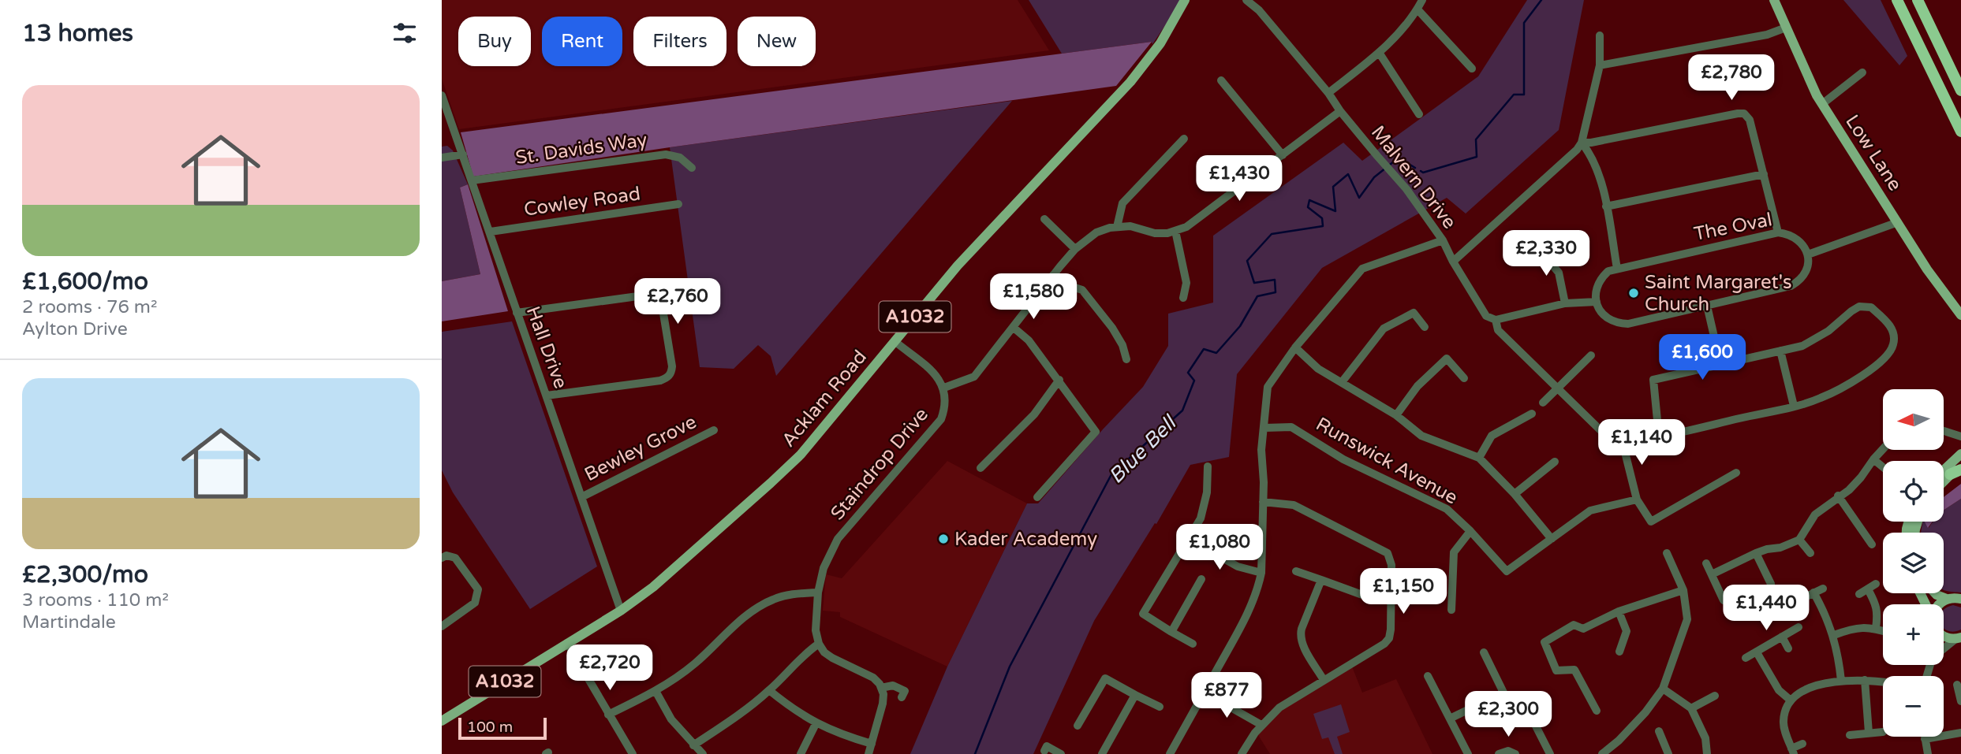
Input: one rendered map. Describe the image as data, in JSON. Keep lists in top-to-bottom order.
{
  "streets": {
    "main road": ["Low Lane", "A1032", "Acklam Road"],
    "street": [
      "St. Davids Way",
      "Malvern Drive",
      "Cowley Road",
      "The Oval",
      "Hall Drive",
      "Bewley Grove",
      "Runswick Avenue",
      "Staindrop Drive"
    ]
  },
  "crossings": [
    ["St. Davids Way", "Hall Drive"],
    ["Cowley Road", "Hall Drive"],
    ["Hall Drive", "Acklam Road"],
    ["Hall Drive", "Bewley Grove"]
  ],
  "water": ["Blue Bell"],
  "places": ["Saint Margaret's Church", "Kader Academy"],
  "scale_bar": "100 m",
  "north": "left",
  "page": {
    "heading": "13 homes",
    "chip": [
      "Buy",
      "Rent",
      "Filters",
      "New"
    ],
    "price": [
      "£2,780",
      "£1,430",
      "£2,330",
      "£1,580",
      "£2,760",
      "£1,600",
      "£1,140",
      "£1,080",
      "£1,150",
      "£1,440",
      "£2,720",
      "£877",
      "£2,300"
    ],
    "list": [
      {
        "name": "£1,600/mo",
        "note": "2 rooms · 76 m² · Aylton Drive"
      },
      {
        "name": "£2,300/mo",
        "note": "3 rooms · 110 m² · Martindale"
      }
    ],
    "map_buttons": ["+", "−"],
    "scale": "100 m"
  }
}
